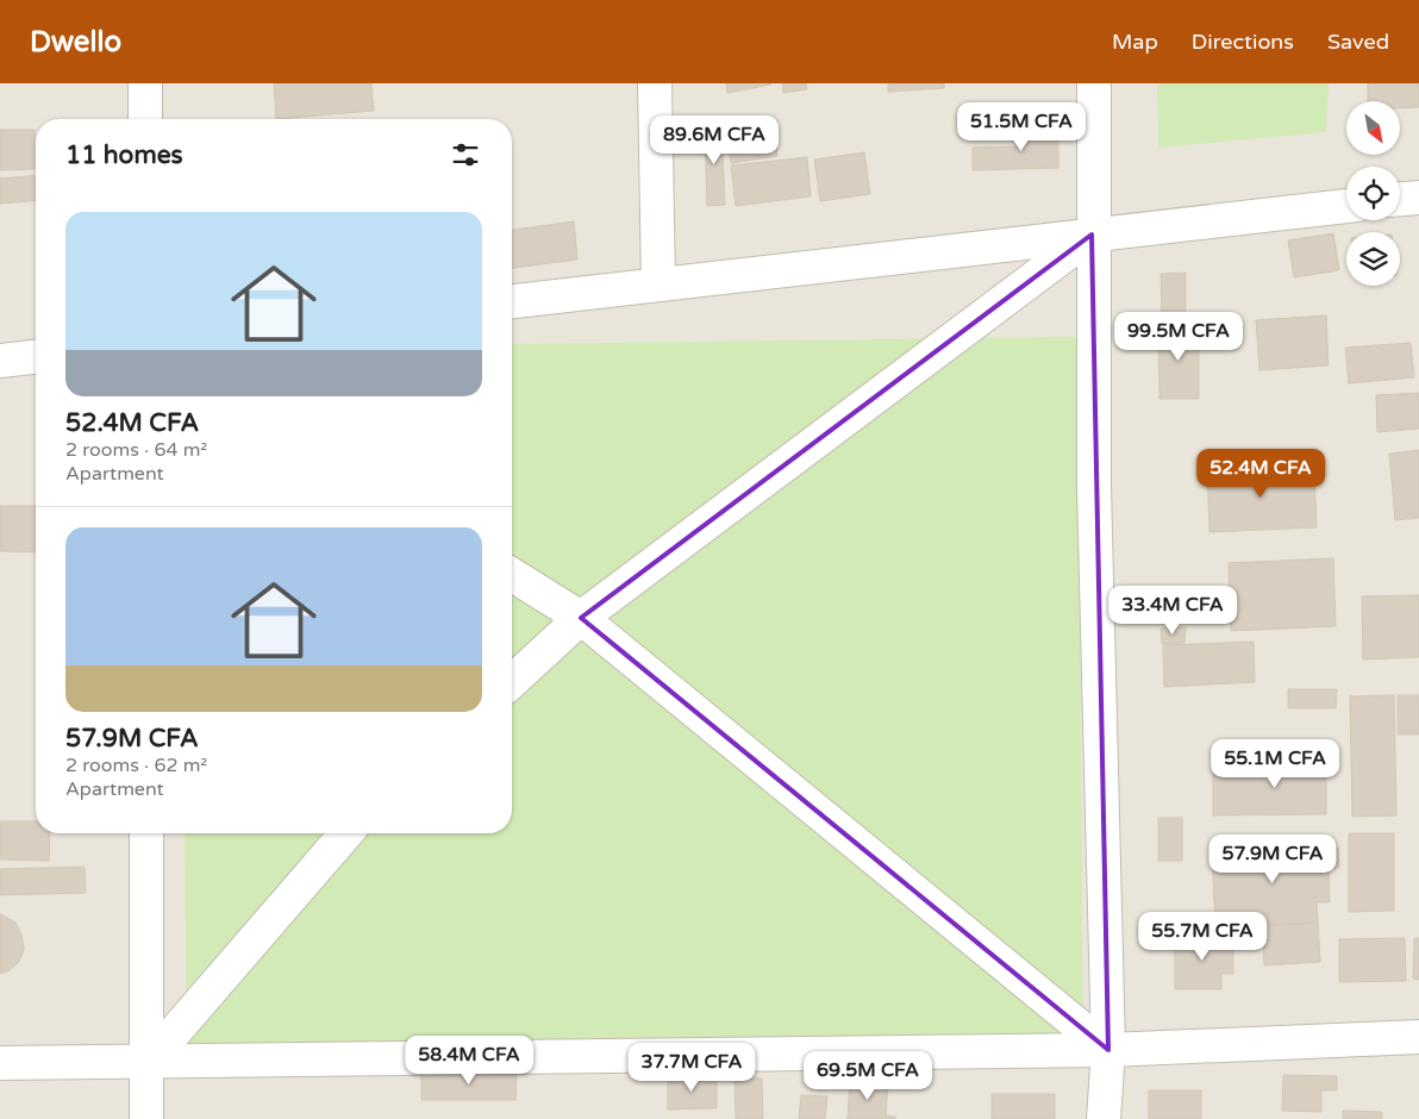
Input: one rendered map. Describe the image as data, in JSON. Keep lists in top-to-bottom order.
{
  "north": "bottom right",
  "page": {
    "header": "Dwello",
    "nav": ["Map", "Directions", "Saved"],
    "price": [
      "51.5M CFA",
      "89.6M CFA",
      "99.5M CFA",
      "52.4M CFA",
      "33.4M CFA",
      "55.1M CFA",
      "57.9M CFA",
      "55.7M CFA",
      "58.4M CFA",
      "37.7M CFA",
      "69.5M CFA"
    ],
    "heading": "11 homes",
    "list": [
      {
        "name": "52.4M CFA",
        "note": "2 rooms · 64 m² · Apartment"
      },
      {
        "name": "57.9M CFA",
        "note": "2 rooms · 62 m² · Apartment"
      }
    ]
  }
}
